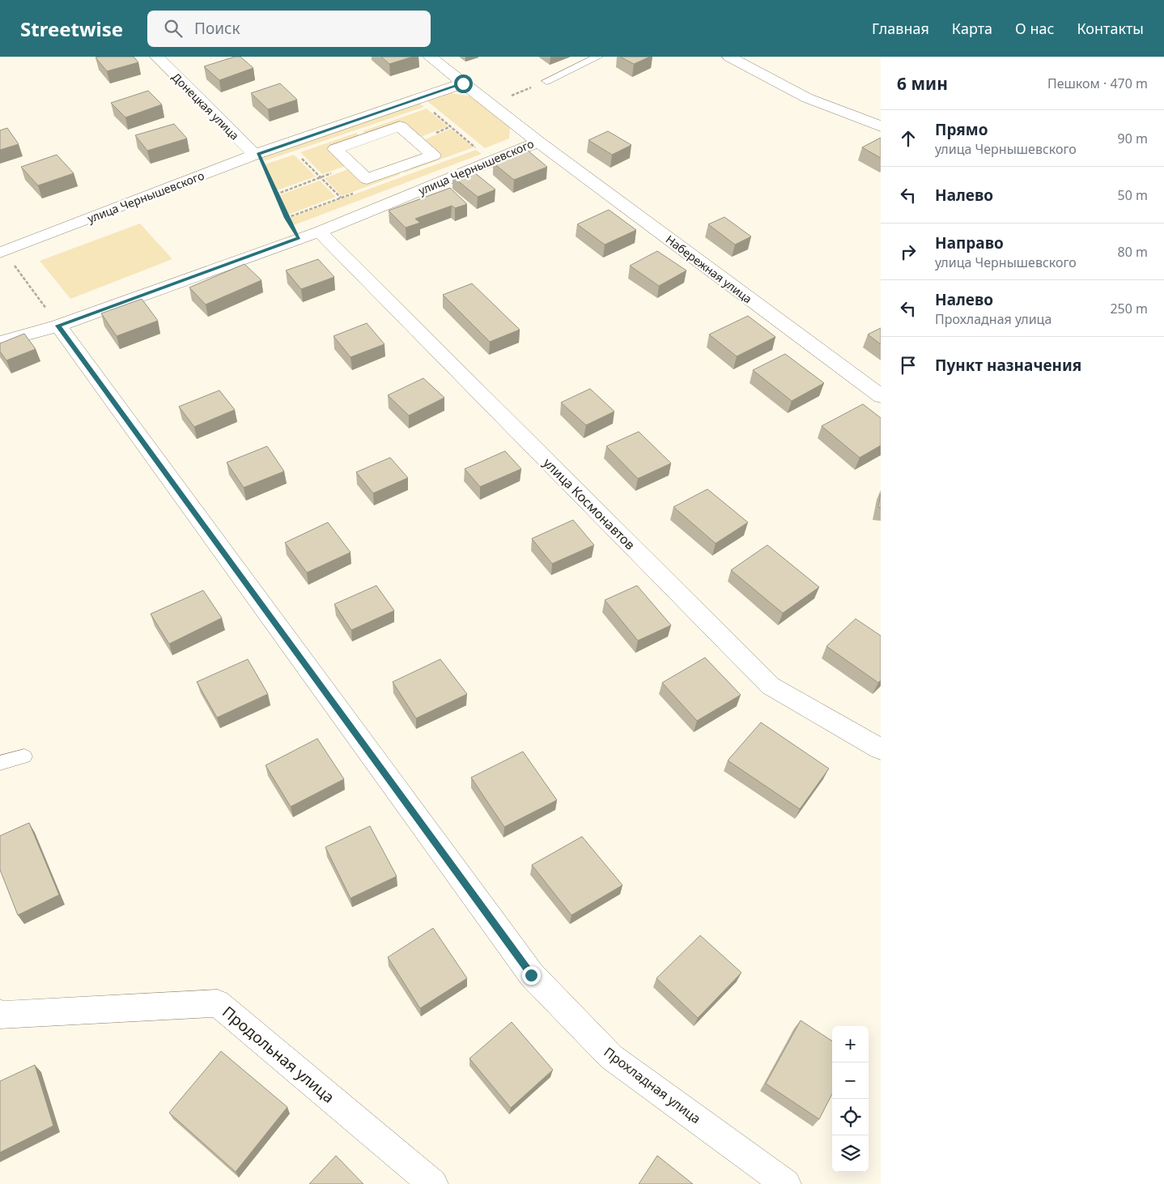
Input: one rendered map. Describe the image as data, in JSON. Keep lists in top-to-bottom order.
{
  "streets": {
    "street": [
      "Донецкая улица",
      "улица Чернышевского",
      "Набережная улица",
      "улица Космонавтов",
      "Продольная улица",
      "Прохладная улица"
    ]
  },
  "crossings": [
    ["Донецкая улица", "улица Чернышевского"],
    ["улица Чернышевского", "Набережная улица"],
    ["улица Чернышевского", "улица Космонавтов"],
    ["улица Чернышевского", "Прохладная улица"]
  ],
  "page": {
    "header": "Streetwise",
    "search": "Поиск",
    "nav": [
      "Главная",
      "Карта",
      "О нас",
      "Контакты"
    ],
    "heading": ["6 мин", "Пешком · 470 m"],
    "list": [
      ["Прямо", "улица Чернышевского", "90 m"],
      ["Налево", "50 m"],
      ["Направо", "улица Чернышевского", "80 m"],
      ["Налево", "Прохладная улица", "250 m"],
      "Пункт назначения"
    ],
    "map_buttons": ["+", "−"]
  }
}
